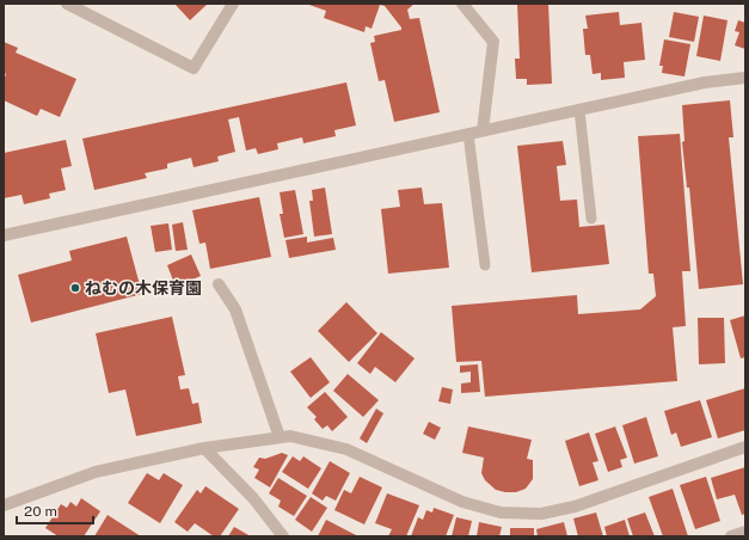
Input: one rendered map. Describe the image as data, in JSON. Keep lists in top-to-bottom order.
{
  "places": ["ねむの木保育園"],
  "scale_bar": "20 m"
}
